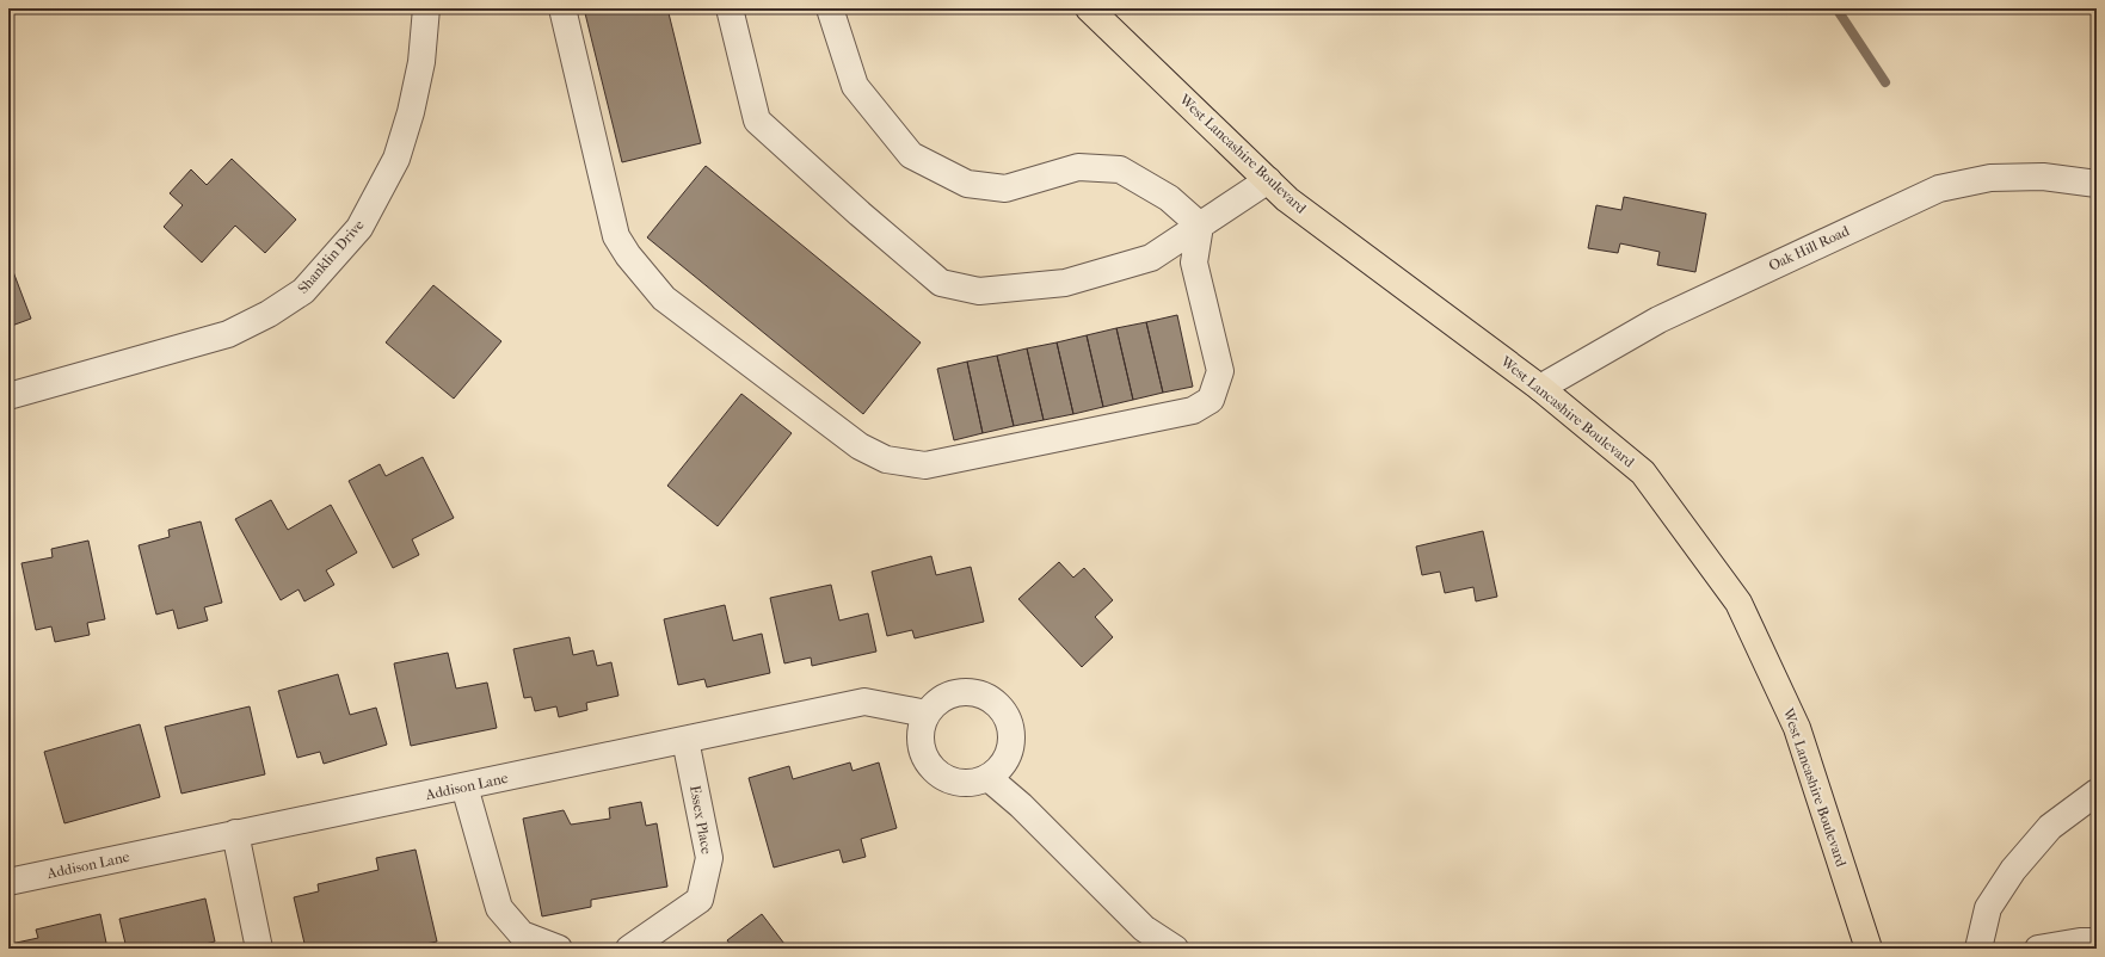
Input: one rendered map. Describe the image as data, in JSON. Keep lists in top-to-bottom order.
{
  "streets": {
    "main road": ["West Lancashire Boulevard"],
    "street": [
      "Oak Hill Road",
      "Shanklin Drive",
      "Addison Lane",
      "Essex Place"
    ]
  },
  "crossings": [
    ["West Lancashire Boulevard", "Oak Hill Road"],
    ["Addison Lane", "Essex Place"]
  ]
}
